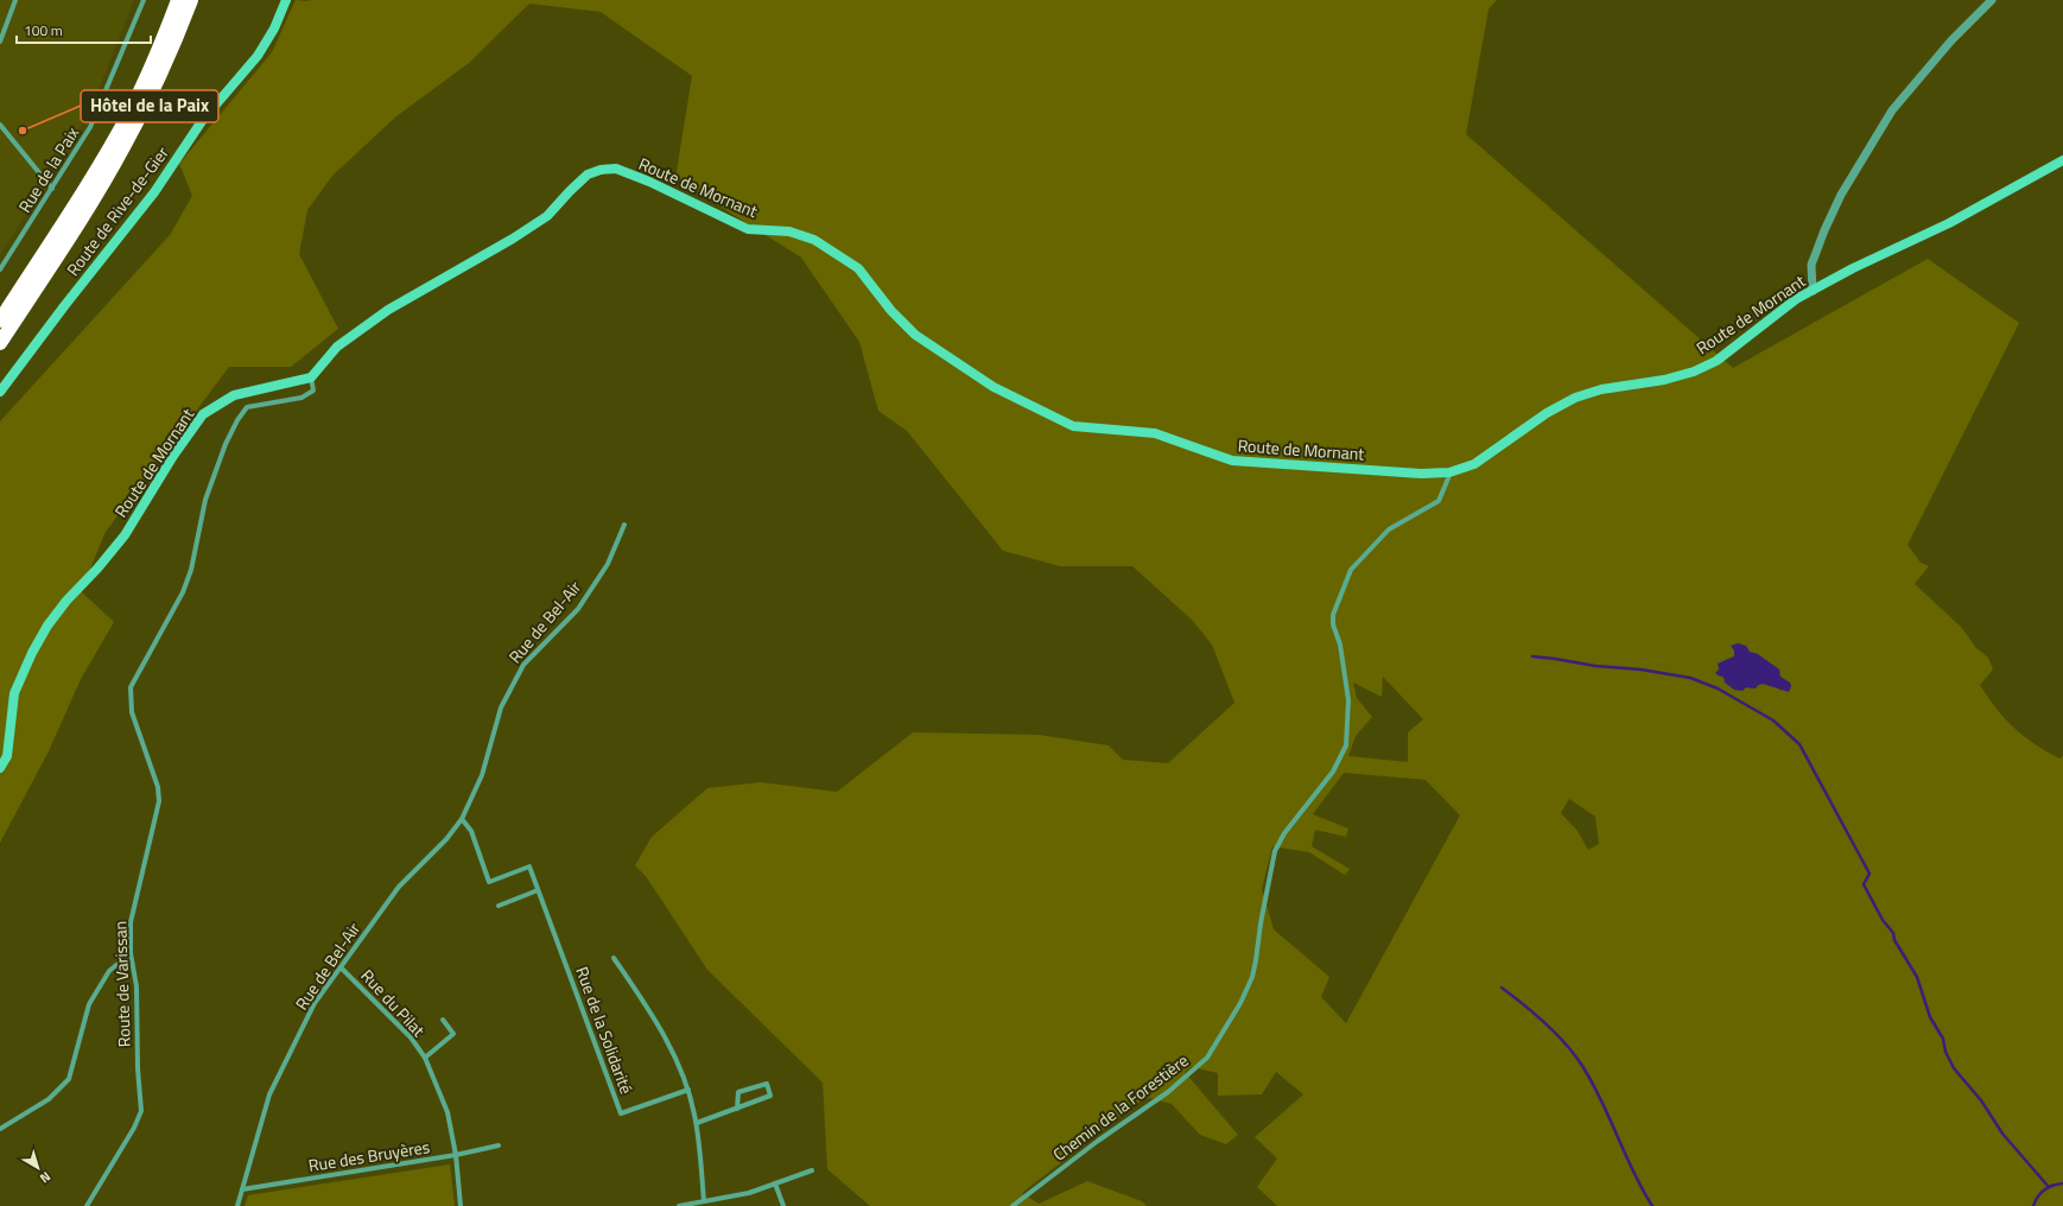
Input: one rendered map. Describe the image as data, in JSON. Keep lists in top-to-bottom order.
{
  "streets": {
    "main road": ["Route de Mornant", "Route de Rive-de-Gier"],
    "street": [
      "Rue de la Paix",
      "Rue de Bel-Air",
      "Route de Varissan",
      "Rue du Pilat",
      "Rue de la Solidarité",
      "Chemin de la Forestière",
      "Rue des Bruyères"
    ]
  },
  "crossings": [
    ["Route de Mornant", "Route de Varissan"],
    ["Route de Mornant", "Chemin de la Forestière"],
    ["Rue de Bel-Air", "Rue du Pilat"],
    ["Rue de Bel-Air", "Rue des Bruyères"],
    ["Rue du Pilat", "Rue des Bruyères"]
  ],
  "places": ["Hôtel de la Paix"],
  "scale_bar": "100 m",
  "north": "bottom right"
}
